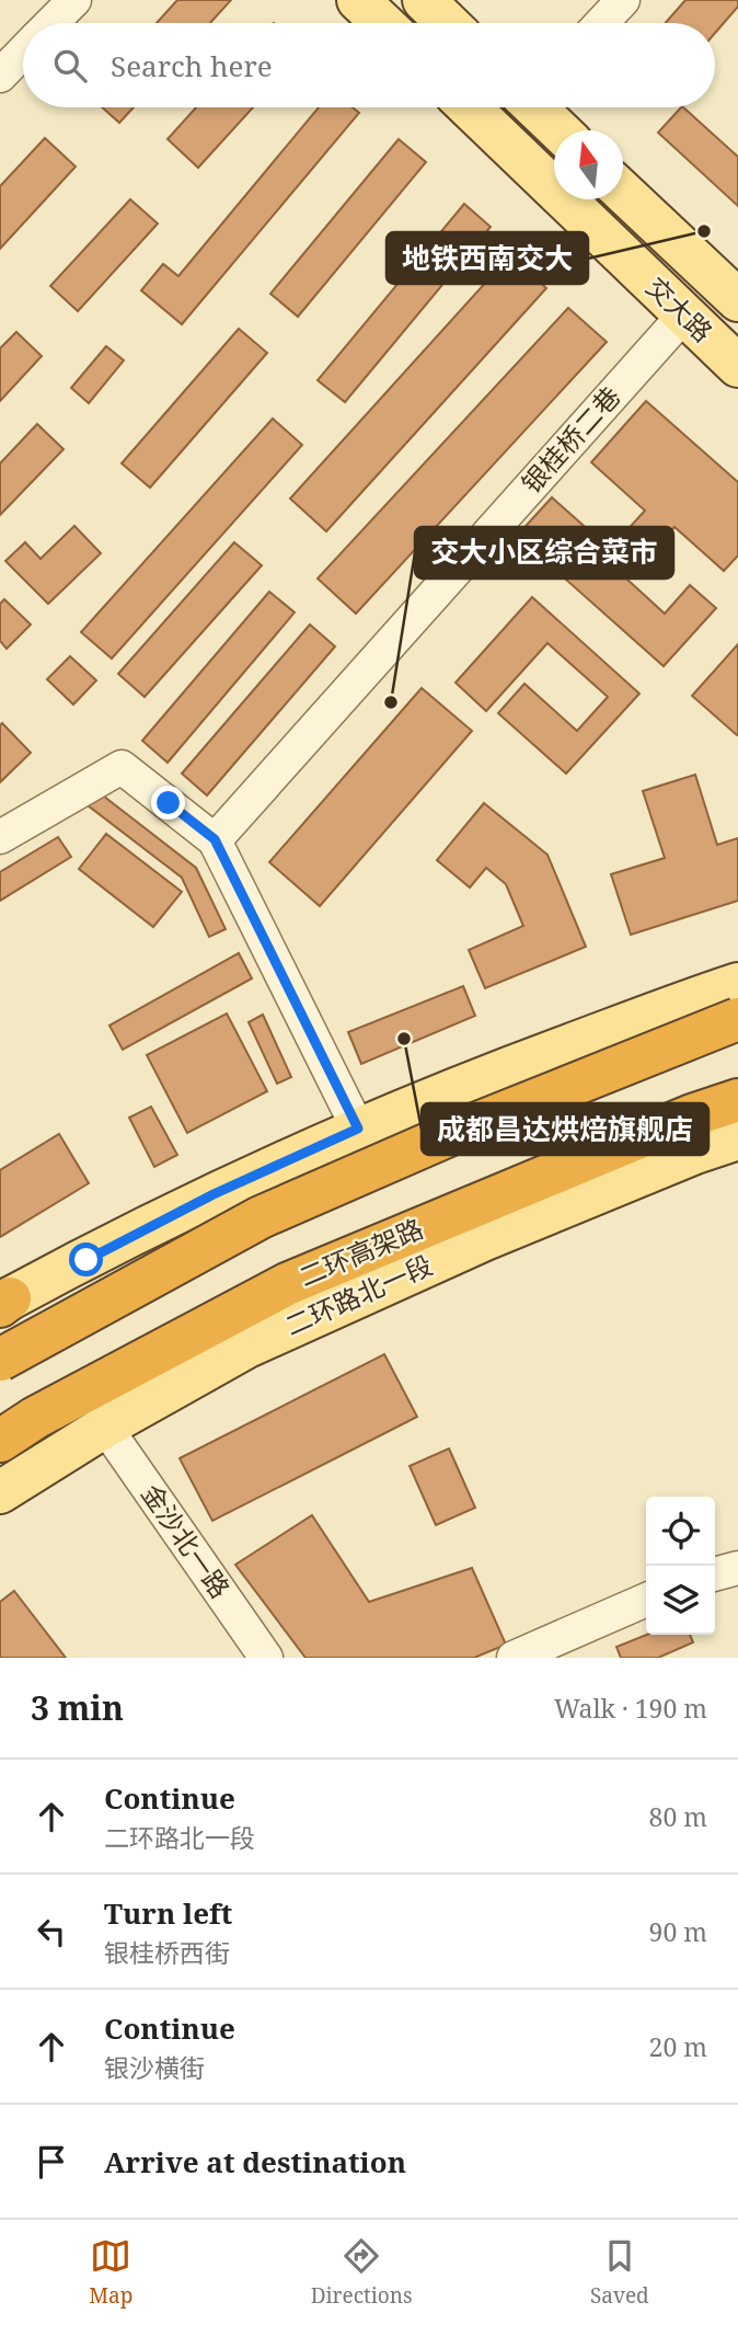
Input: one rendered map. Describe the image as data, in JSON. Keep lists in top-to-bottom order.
{
  "streets": {
    "highway": ["二环高架路"],
    "main road": ["交大路", "二环路北一段"],
    "street": ["银桂桥二巷", "金沙北一路"]
  },
  "crossings": [
    ["交大路", "银桂桥二巷"],
    ["二环路北一段", "金沙北一路"]
  ],
  "places": ["地铁西南交大", "交大小区综合菜市", "成都昌达烘焙旗舰店"],
  "north": "top",
  "page": {
    "search": "Search here",
    "heading": ["3 min", "Walk · 190 m"],
    "list": [
      ["Continue", "二环路北一段", "80 m"],
      ["Turn left", "银桂桥西街", "90 m"],
      ["Continue", "银沙横街", "20 m"],
      "Arrive at destination"
    ],
    "nav": ["Map", "Directions", "Saved"]
  }
}
